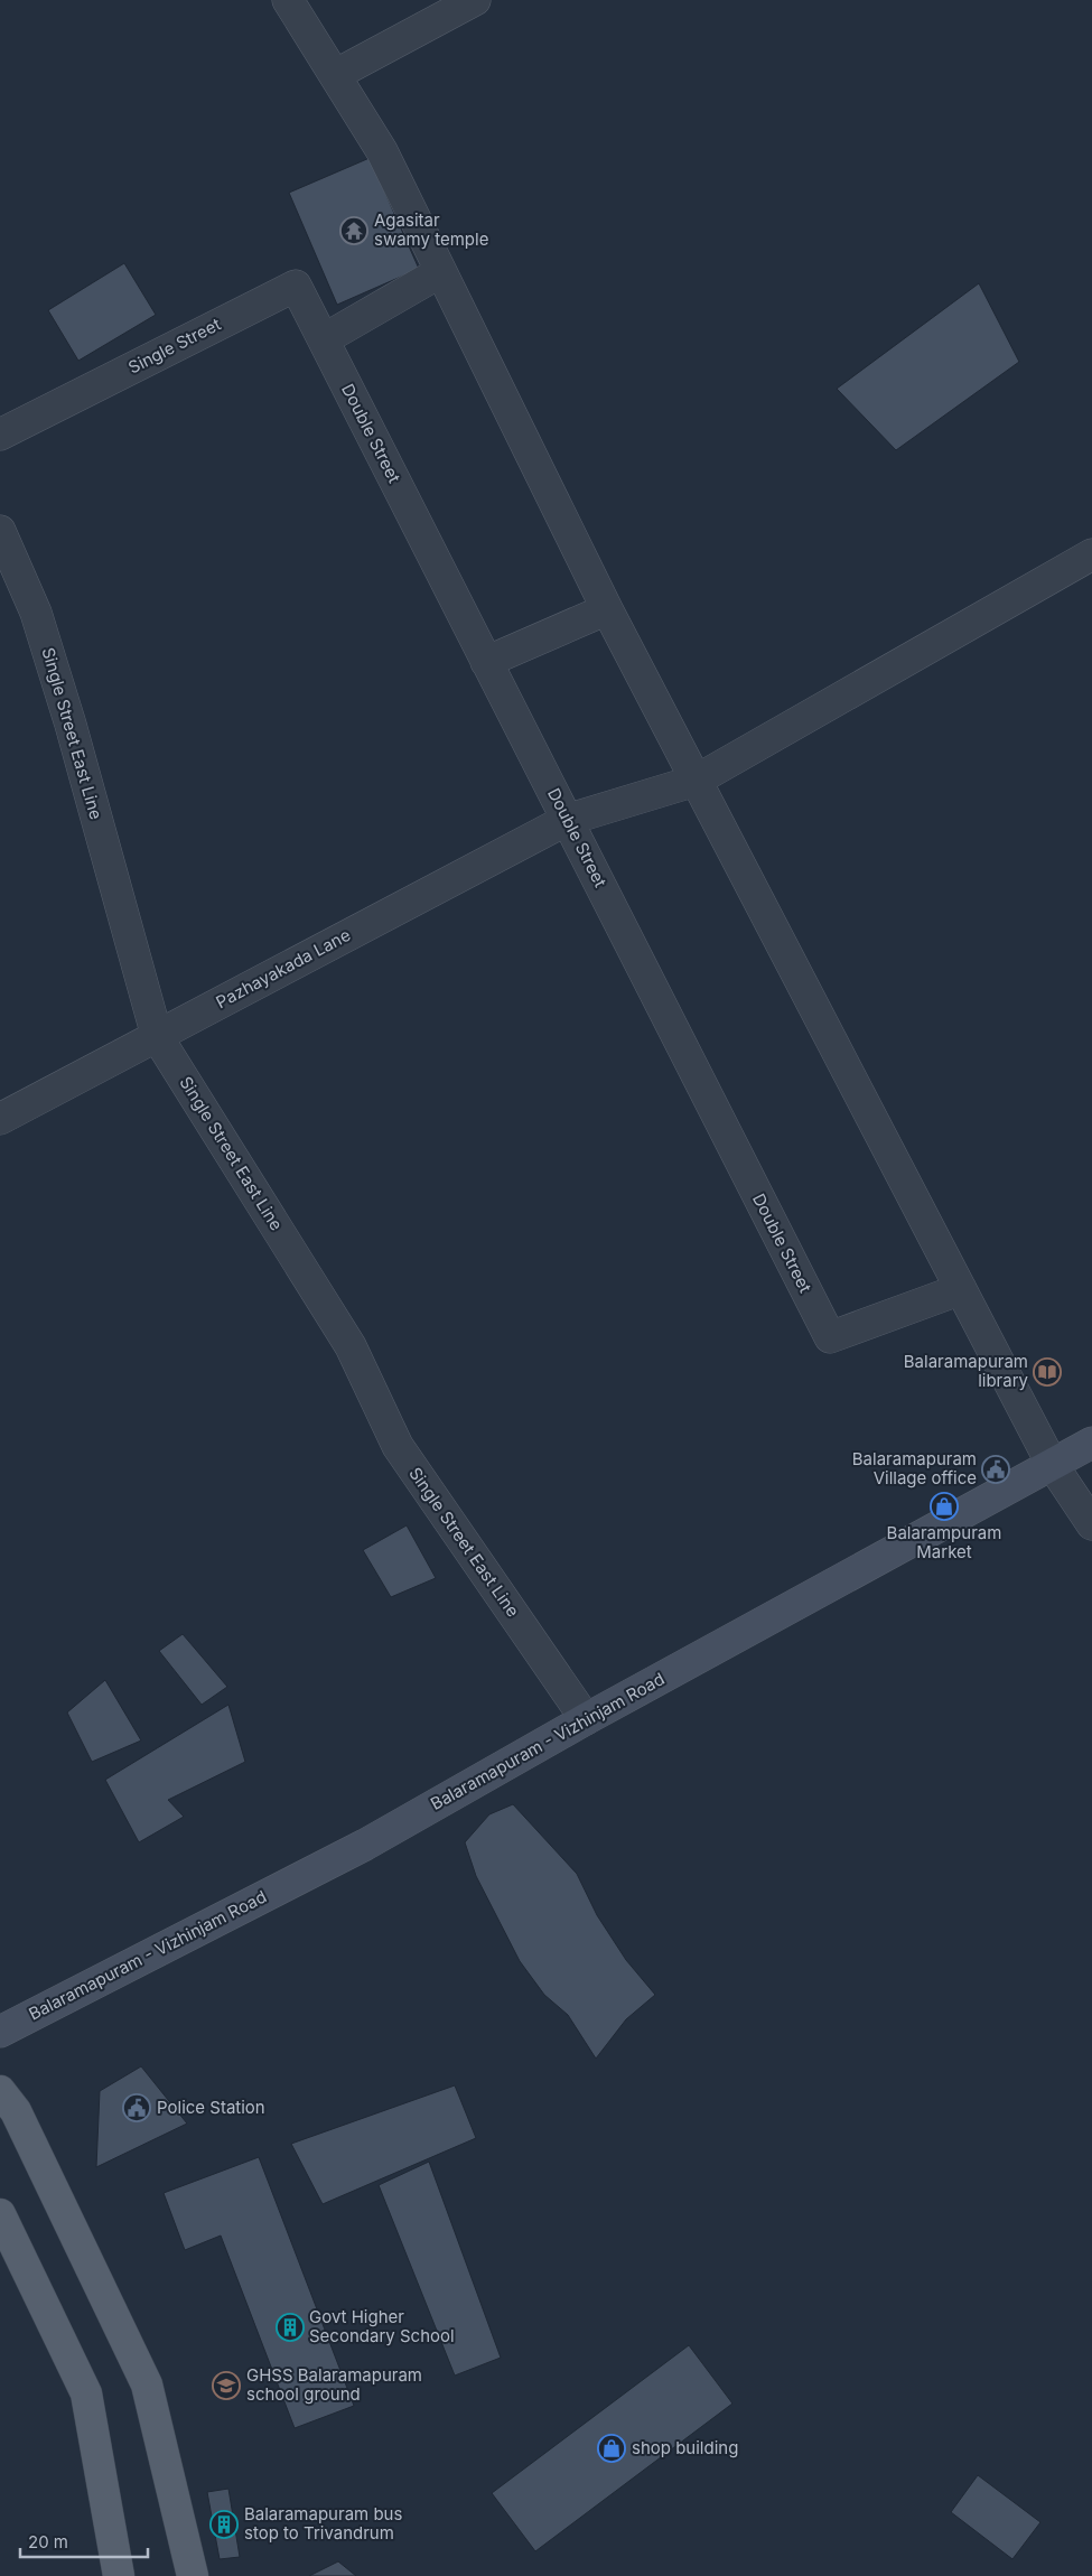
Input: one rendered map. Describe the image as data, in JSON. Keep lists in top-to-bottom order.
{
  "streets": {
    "main road": ["Balaramapuram - Vizhinjam Road"],
    "street": [
      "Single Street",
      "Double Street",
      "Single Street East Line",
      "Pazhayakada Lane"
    ]
  },
  "crossings": [
    ["Single Street", "Double Street"],
    ["Double Street", "Pazhayakada Lane"],
    ["Single Street East Line", "Pazhayakada Lane"],
    ["Single Street East Line", "Balaramapuram - Vizhinjam Road"]
  ],
  "places": {
    "temple": ["Agasitar swamy temple"],
    "library": ["Balaramapuram library"],
    "public building": ["Balaramapuram Village office", "Police Station"],
    "shop": ["Balarampuram Market", "shop building"],
    "building": ["Govt Higher Secondary School", "Balaramapuram bus stop to Trivandrum"],
    "school or university": ["GHSS Balaramapuram school ground"]
  },
  "scale_bar": "20 m"
}
